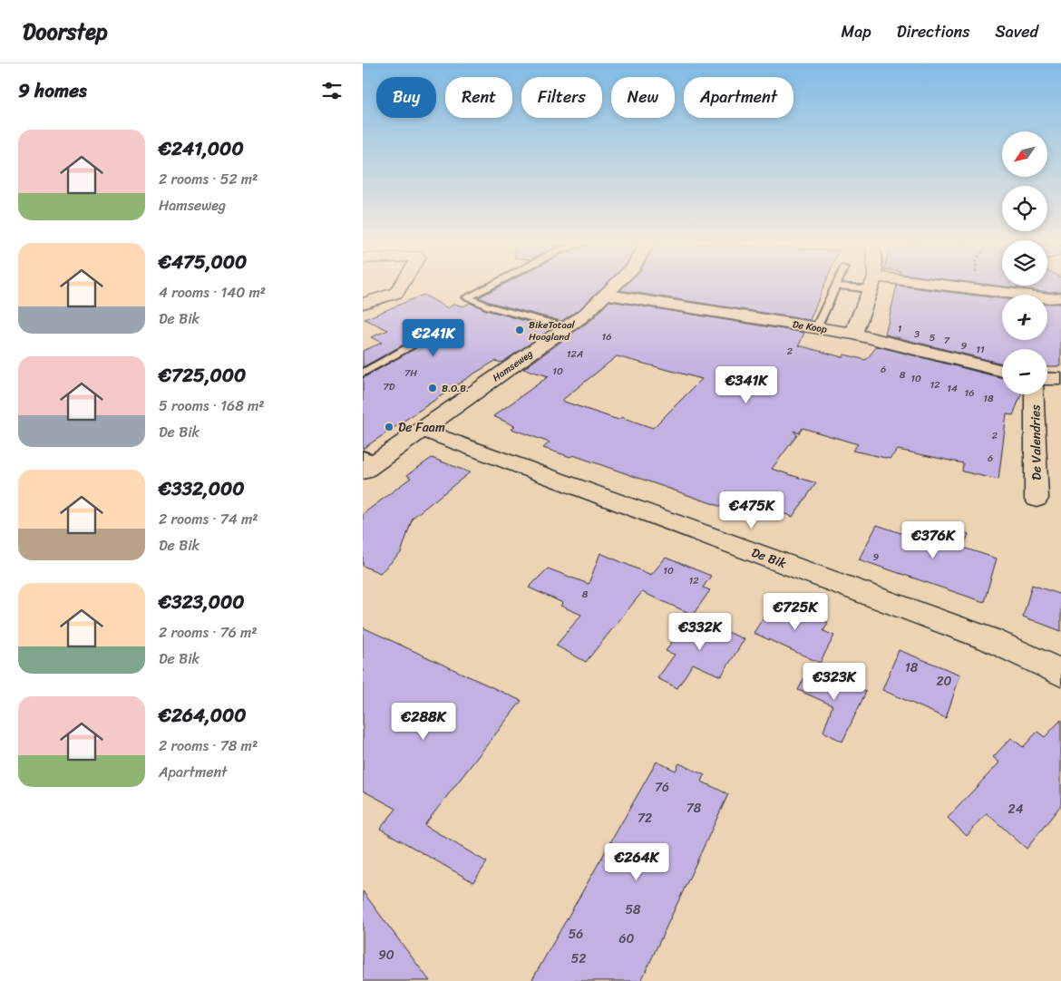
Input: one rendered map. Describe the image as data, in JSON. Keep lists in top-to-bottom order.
{
  "streets": {
    "street": [
      "De Koop",
      "Hamseweg",
      "De Valendries",
      "De Bik"
    ]
  },
  "crossings": [
    ["De Koop", "Hamseweg"],
    ["Hamseweg", "De Bik"]
  ],
  "places": ["BikeTotaal Hoogland", "B.O.B.", "De Faam"],
  "house_numbers": [
    "1",
    "3",
    "16",
    "5",
    "7",
    "9",
    "11",
    "2",
    "12A",
    "6",
    "10",
    "7H",
    "8",
    "10",
    "12",
    "7D",
    "14",
    "16",
    "18",
    "2",
    "6",
    "9",
    "10",
    "12",
    "8",
    "18",
    "20",
    "76",
    "78",
    "24",
    "72",
    "58",
    "56",
    "60",
    "90",
    "52"
  ],
  "north": "bottom left",
  "page": {
    "header": "Doorstep",
    "nav": ["Map", "Directions", "Saved"],
    "heading": "9 homes",
    "chip": [
      "Buy",
      "Rent",
      "Filters",
      "New",
      "Apartment"
    ],
    "list": [
      {
        "name": "€241,000",
        "note": "2 rooms · 52 m² · Hamseweg"
      },
      {
        "name": "€475,000",
        "note": "4 rooms · 140 m² · De Bik"
      },
      {
        "name": "€725,000",
        "note": "5 rooms · 168 m² · De Bik"
      },
      {
        "name": "€332,000",
        "note": "2 rooms · 74 m² · De Bik"
      },
      {
        "name": "€323,000",
        "note": "2 rooms · 76 m² · De Bik"
      },
      {
        "name": "€264,000",
        "note": "2 rooms · 78 m² · Apartment"
      }
    ],
    "map_buttons": ["+", "−"],
    "price": [
      "€241K",
      "€341K",
      "€475K",
      "€376K",
      "€725K",
      "€332K",
      "€323K",
      "€288K",
      "€264K"
    ]
  }
}
